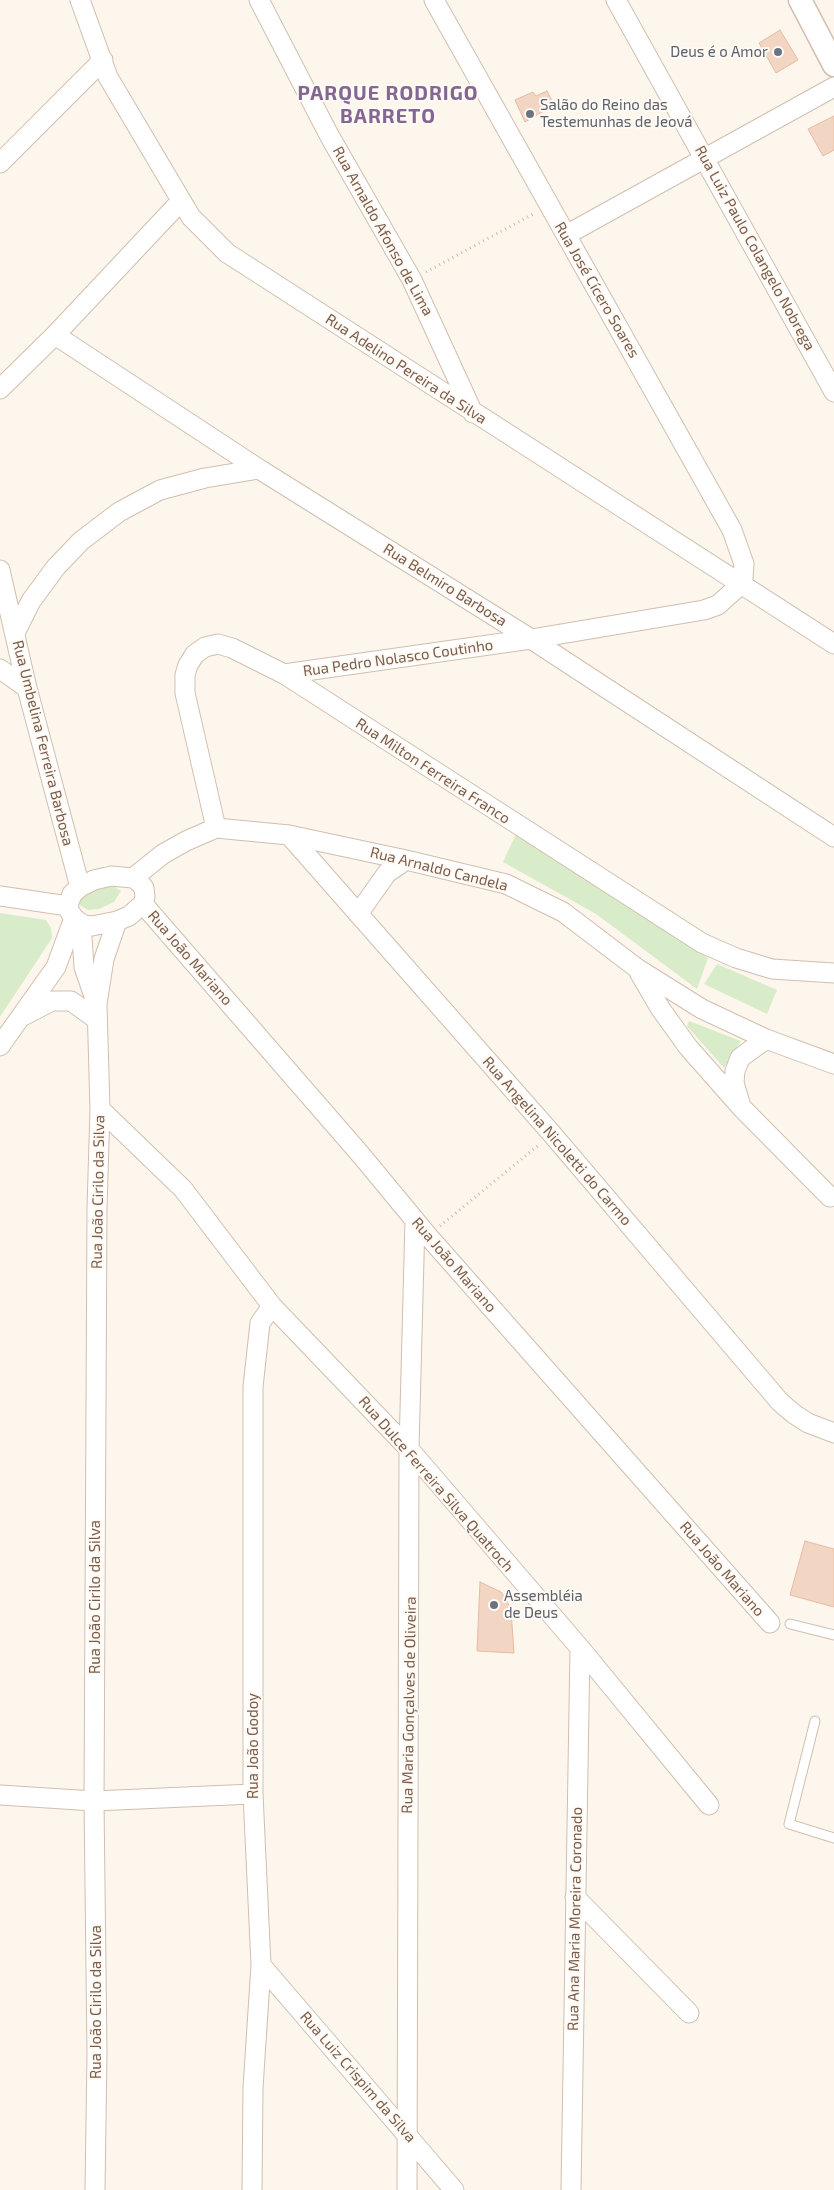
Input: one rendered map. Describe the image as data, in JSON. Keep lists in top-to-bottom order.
{
  "streets": {
    "street": [
      "Rua Arnaldo Afonso de Lima",
      "Rua Luiz Paulo Colangelo Nobrega",
      "Rua José Cícero Soares",
      "Rua Adelino Pereira da Silva",
      "Rua Belmiro Barbosa",
      "Rua Pedro Nolasco Coutinho",
      "Rua Umbelina Ferreira Barbosa",
      "Rua Milton Ferreira Franco",
      "Rua Arnaldo Candela",
      "Rua João Mariano",
      "Rua Angelina Nicoletti do Carmo",
      "Rua João Cirilo da Silva",
      "Rua Dulce Ferreira Silva Quatroch",
      "Rua Maria Gonçalves de Oliveira",
      "Rua João Godoy",
      "Rua Ana Maria Moreira Coronado",
      "Rua Luiz Crispim da Silva"
    ]
  },
  "crossings": [
    ["Rua Arnaldo Afonso de Lima", "Rua Adelino Pereira da Silva"],
    ["Rua José Cícero Soares", "Rua Adelino Pereira da Silva"],
    ["Rua José Cícero Soares", "Rua Pedro Nolasco Coutinho"],
    ["Rua Adelino Pereira da Silva", "Rua Pedro Nolasco Coutinho"],
    ["Rua Belmiro Barbosa", "Rua Pedro Nolasco Coutinho"],
    ["Rua Pedro Nolasco Coutinho", "Rua Milton Ferreira Franco"],
    ["Rua Umbelina Ferreira Barbosa", "Rua Arnaldo Candela"],
    ["Rua Umbelina Ferreira Barbosa", "Rua João Mariano"],
    ["Rua Umbelina Ferreira Barbosa", "Rua João Cirilo da Silva"],
    ["Rua Milton Ferreira Franco", "Rua Arnaldo Candela"],
    ["Rua Arnaldo Candela", "Rua João Mariano"],
    ["Rua Arnaldo Candela", "Rua Angelina Nicoletti do Carmo"],
    ["Rua Arnaldo Candela", "Rua João Cirilo da Silva"],
    ["Rua João Mariano", "Rua João Cirilo da Silva"],
    ["Rua João Mariano", "Rua Maria Gonçalves de Oliveira"],
    ["Rua João Cirilo da Silva", "Rua Dulce Ferreira Silva Quatroch"],
    ["Rua Dulce Ferreira Silva Quatroch", "Rua Maria Gonçalves de Oliveira"],
    ["Rua Dulce Ferreira Silva Quatroch", "Rua João Godoy"],
    ["Rua Dulce Ferreira Silva Quatroch", "Rua Ana Maria Moreira Coronado"],
    ["Rua Maria Gonçalves de Oliveira", "Rua Luiz Crispim da Silva"],
    ["Rua João Godoy", "Rua Luiz Crispim da Silva"]
  ],
  "districts": ["PARQUE RODRIGO BARRETO"],
  "places": ["Deus é o Amor", "Salão do Reino das Testemunhas de Jeová", "Assembléia de Deus"]
}
